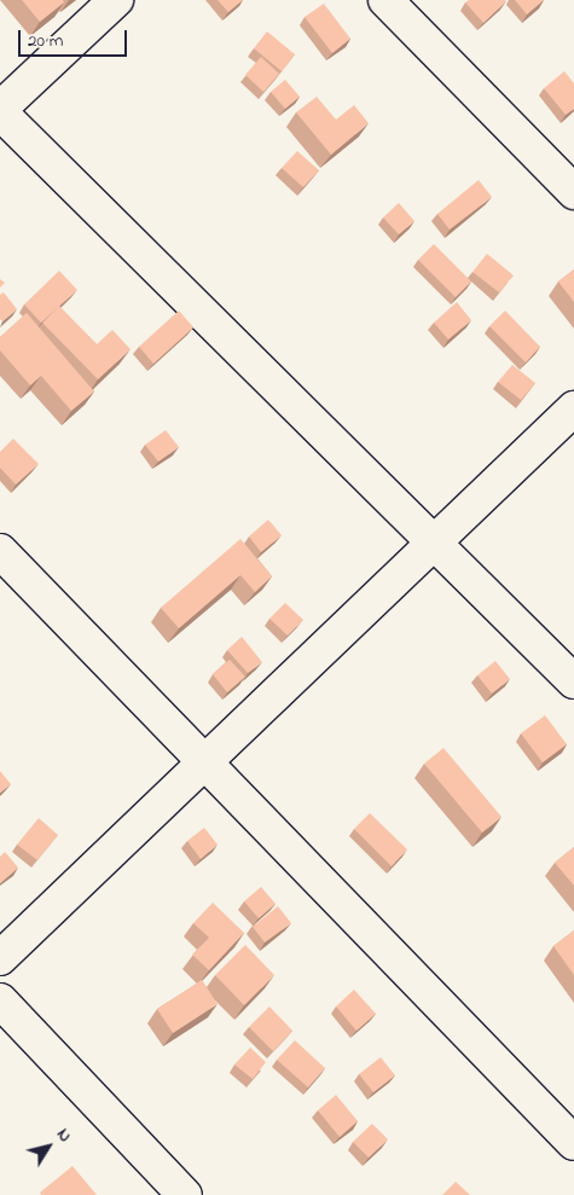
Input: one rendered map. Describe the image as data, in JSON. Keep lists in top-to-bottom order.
{
  "scale_bar": "20 m",
  "north": "top right"
}
